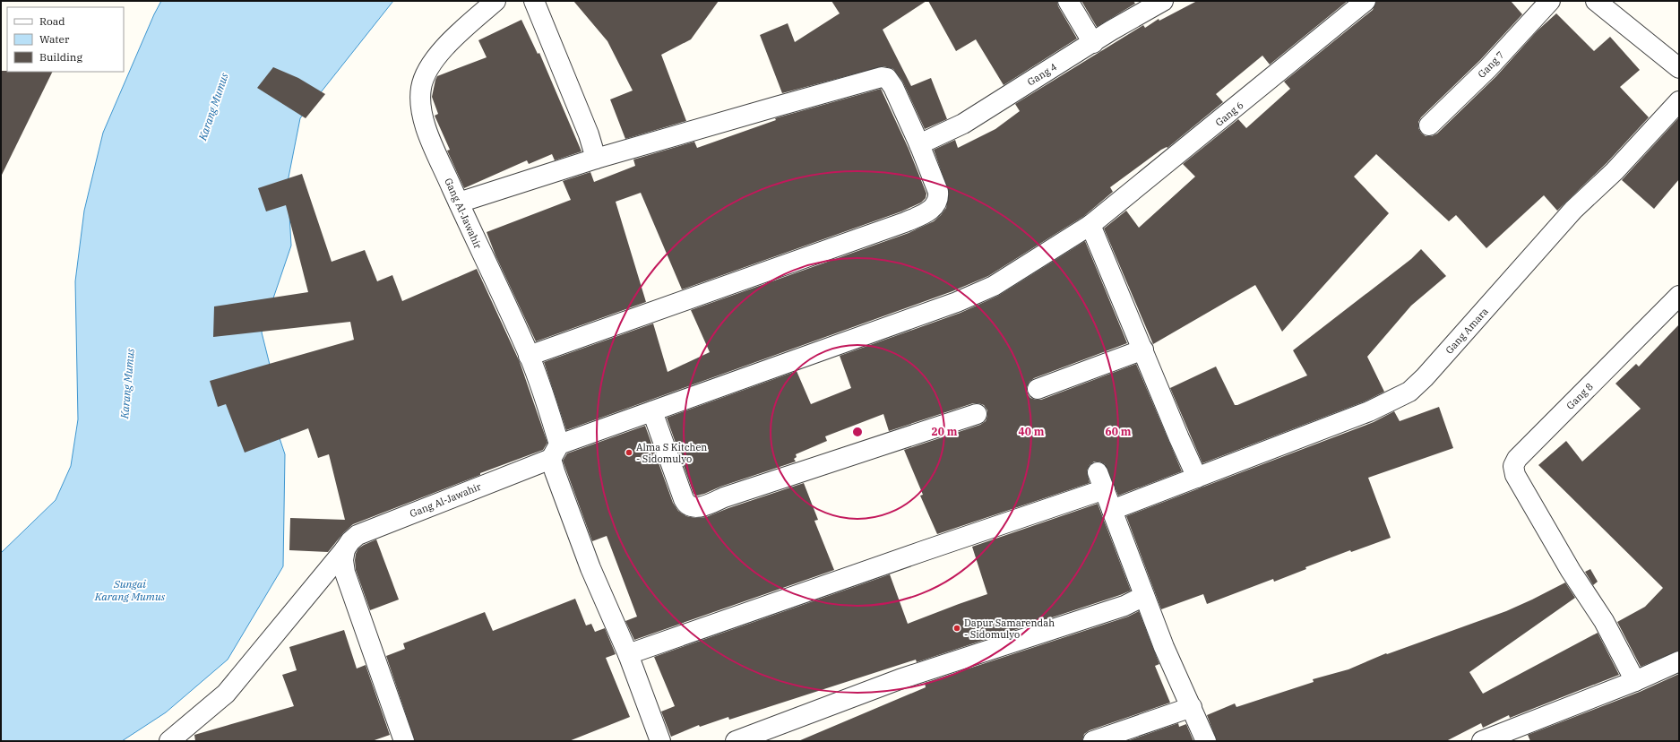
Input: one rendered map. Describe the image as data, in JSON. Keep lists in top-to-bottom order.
{
  "streets": {
    "street": [
      "Gang 7",
      "Gang 4",
      "Gang 6",
      "Gang Al-Jawahir",
      "Gang Amara",
      "Gang 8"
    ]
  },
  "crossings": [
    ["Gang 6", "Gang Al-Jawahir"]
  ],
  "water": ["Karang Mumus", "Sungai Karang Mumus"],
  "places": ["Alma S Kitchen - Sidomulyo", "Dapur Samarendah - Sidomulyo"],
  "legend": ["Road", "Water", "Building"],
  "rings": ["20 m", "40 m", "60 m"]
}
